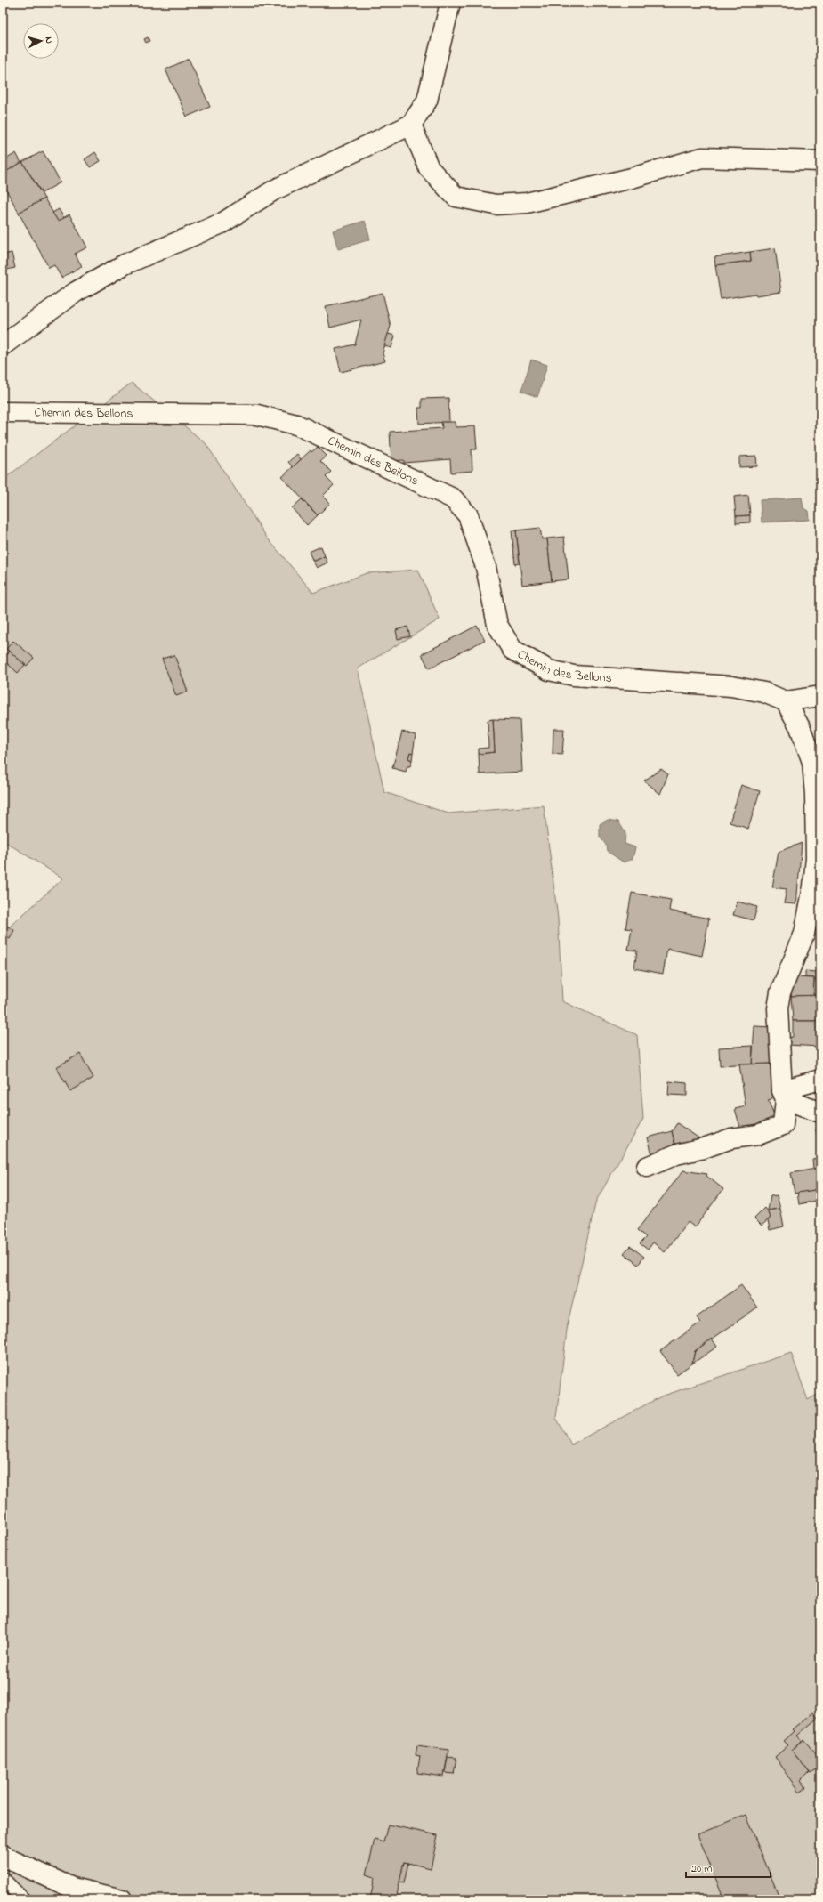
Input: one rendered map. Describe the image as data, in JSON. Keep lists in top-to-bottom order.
{
  "streets": {
    "street": ["Chemin des Bellons"]
  },
  "scale_bar": "20 m",
  "north": "right"
}
